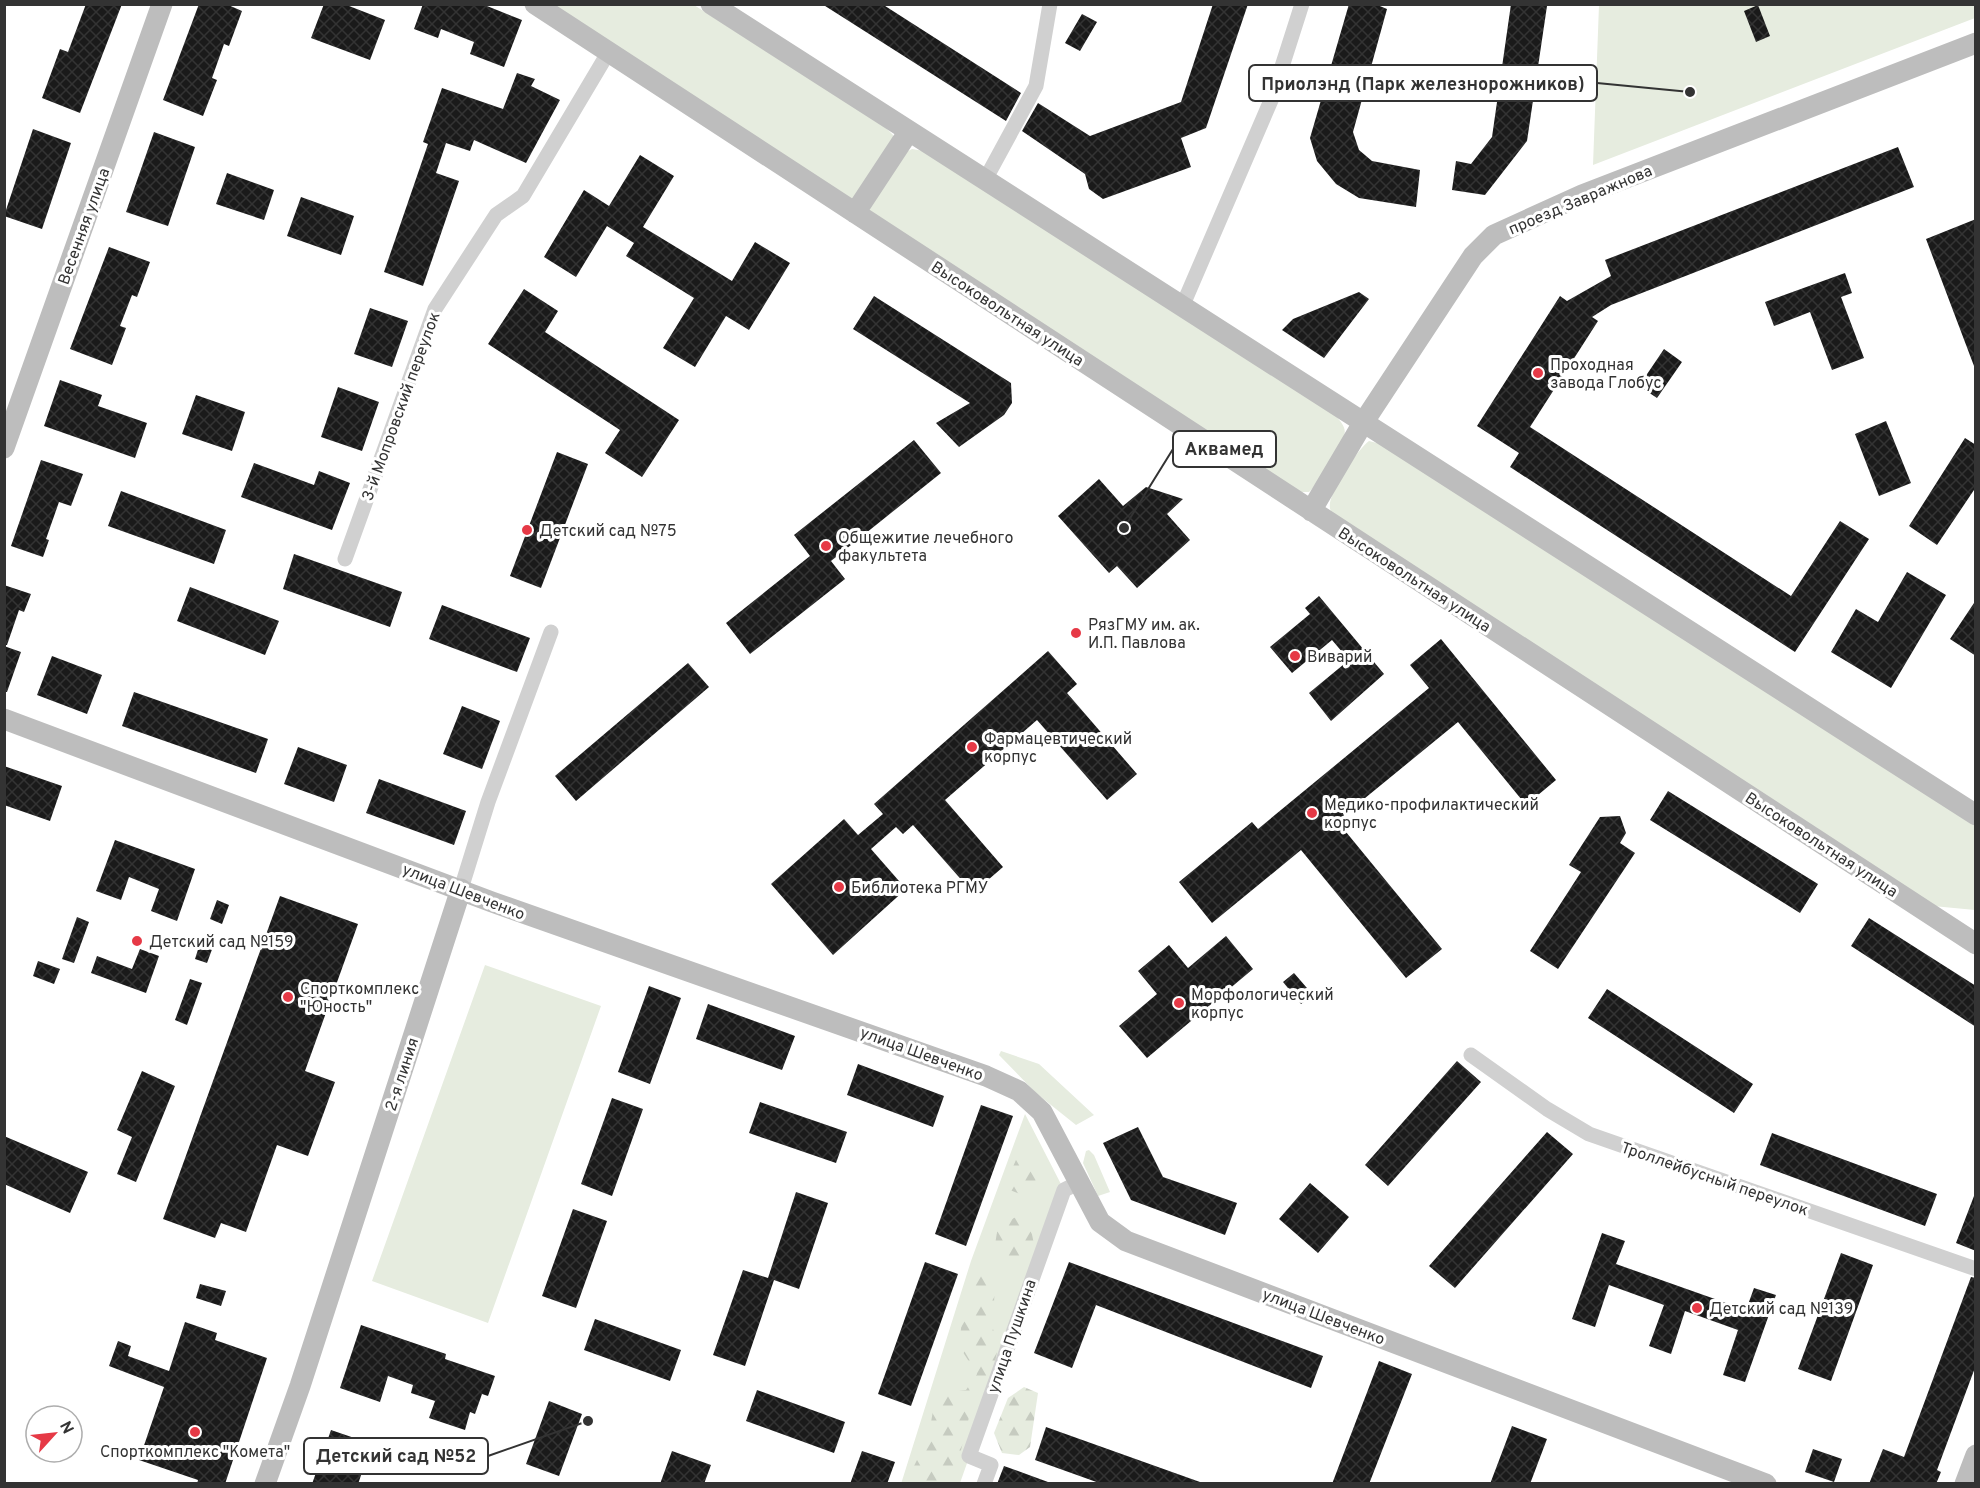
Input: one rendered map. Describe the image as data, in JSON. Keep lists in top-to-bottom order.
{
  "streets": {
    "street": [
      "проезд Завражнова",
      "Весенняя улица",
      "Высоковольтная улица",
      "3-й Мопровский переулок",
      "улица Шевченко",
      "2-я линия",
      "Троллейбусный переулок",
      "улица Пушкина"
    ]
  },
  "crossings": [
    ["проезд Завражнова", "Высоковольтная улица"],
    ["Высоковольтная улица", "3-й Мопровский переулок"],
    ["улица Шевченко", "2-я линия"],
    ["улица Шевченко", "улица Пушкина"]
  ],
  "places": [
    "Приолэнд (Парк железнорожников)",
    "Проходная завода Глобус",
    "Аквамед",
    "Детский сад №75",
    "Общежитие лечебного факультета",
    "РязГМУ им. ак. И.П. Павлова",
    "Виварий",
    "Фармацевтический корпус",
    "Медико-профилактический корпус",
    "Библиотека РГМУ",
    "Детский сад №159",
    "Спорткомплекс \"Юность\"",
    "Морфологический корпус",
    "Детский сад №139",
    "Детский сад №52",
    "Спорткомплекс \"Комета\""
  ],
  "north": "top right"
}
